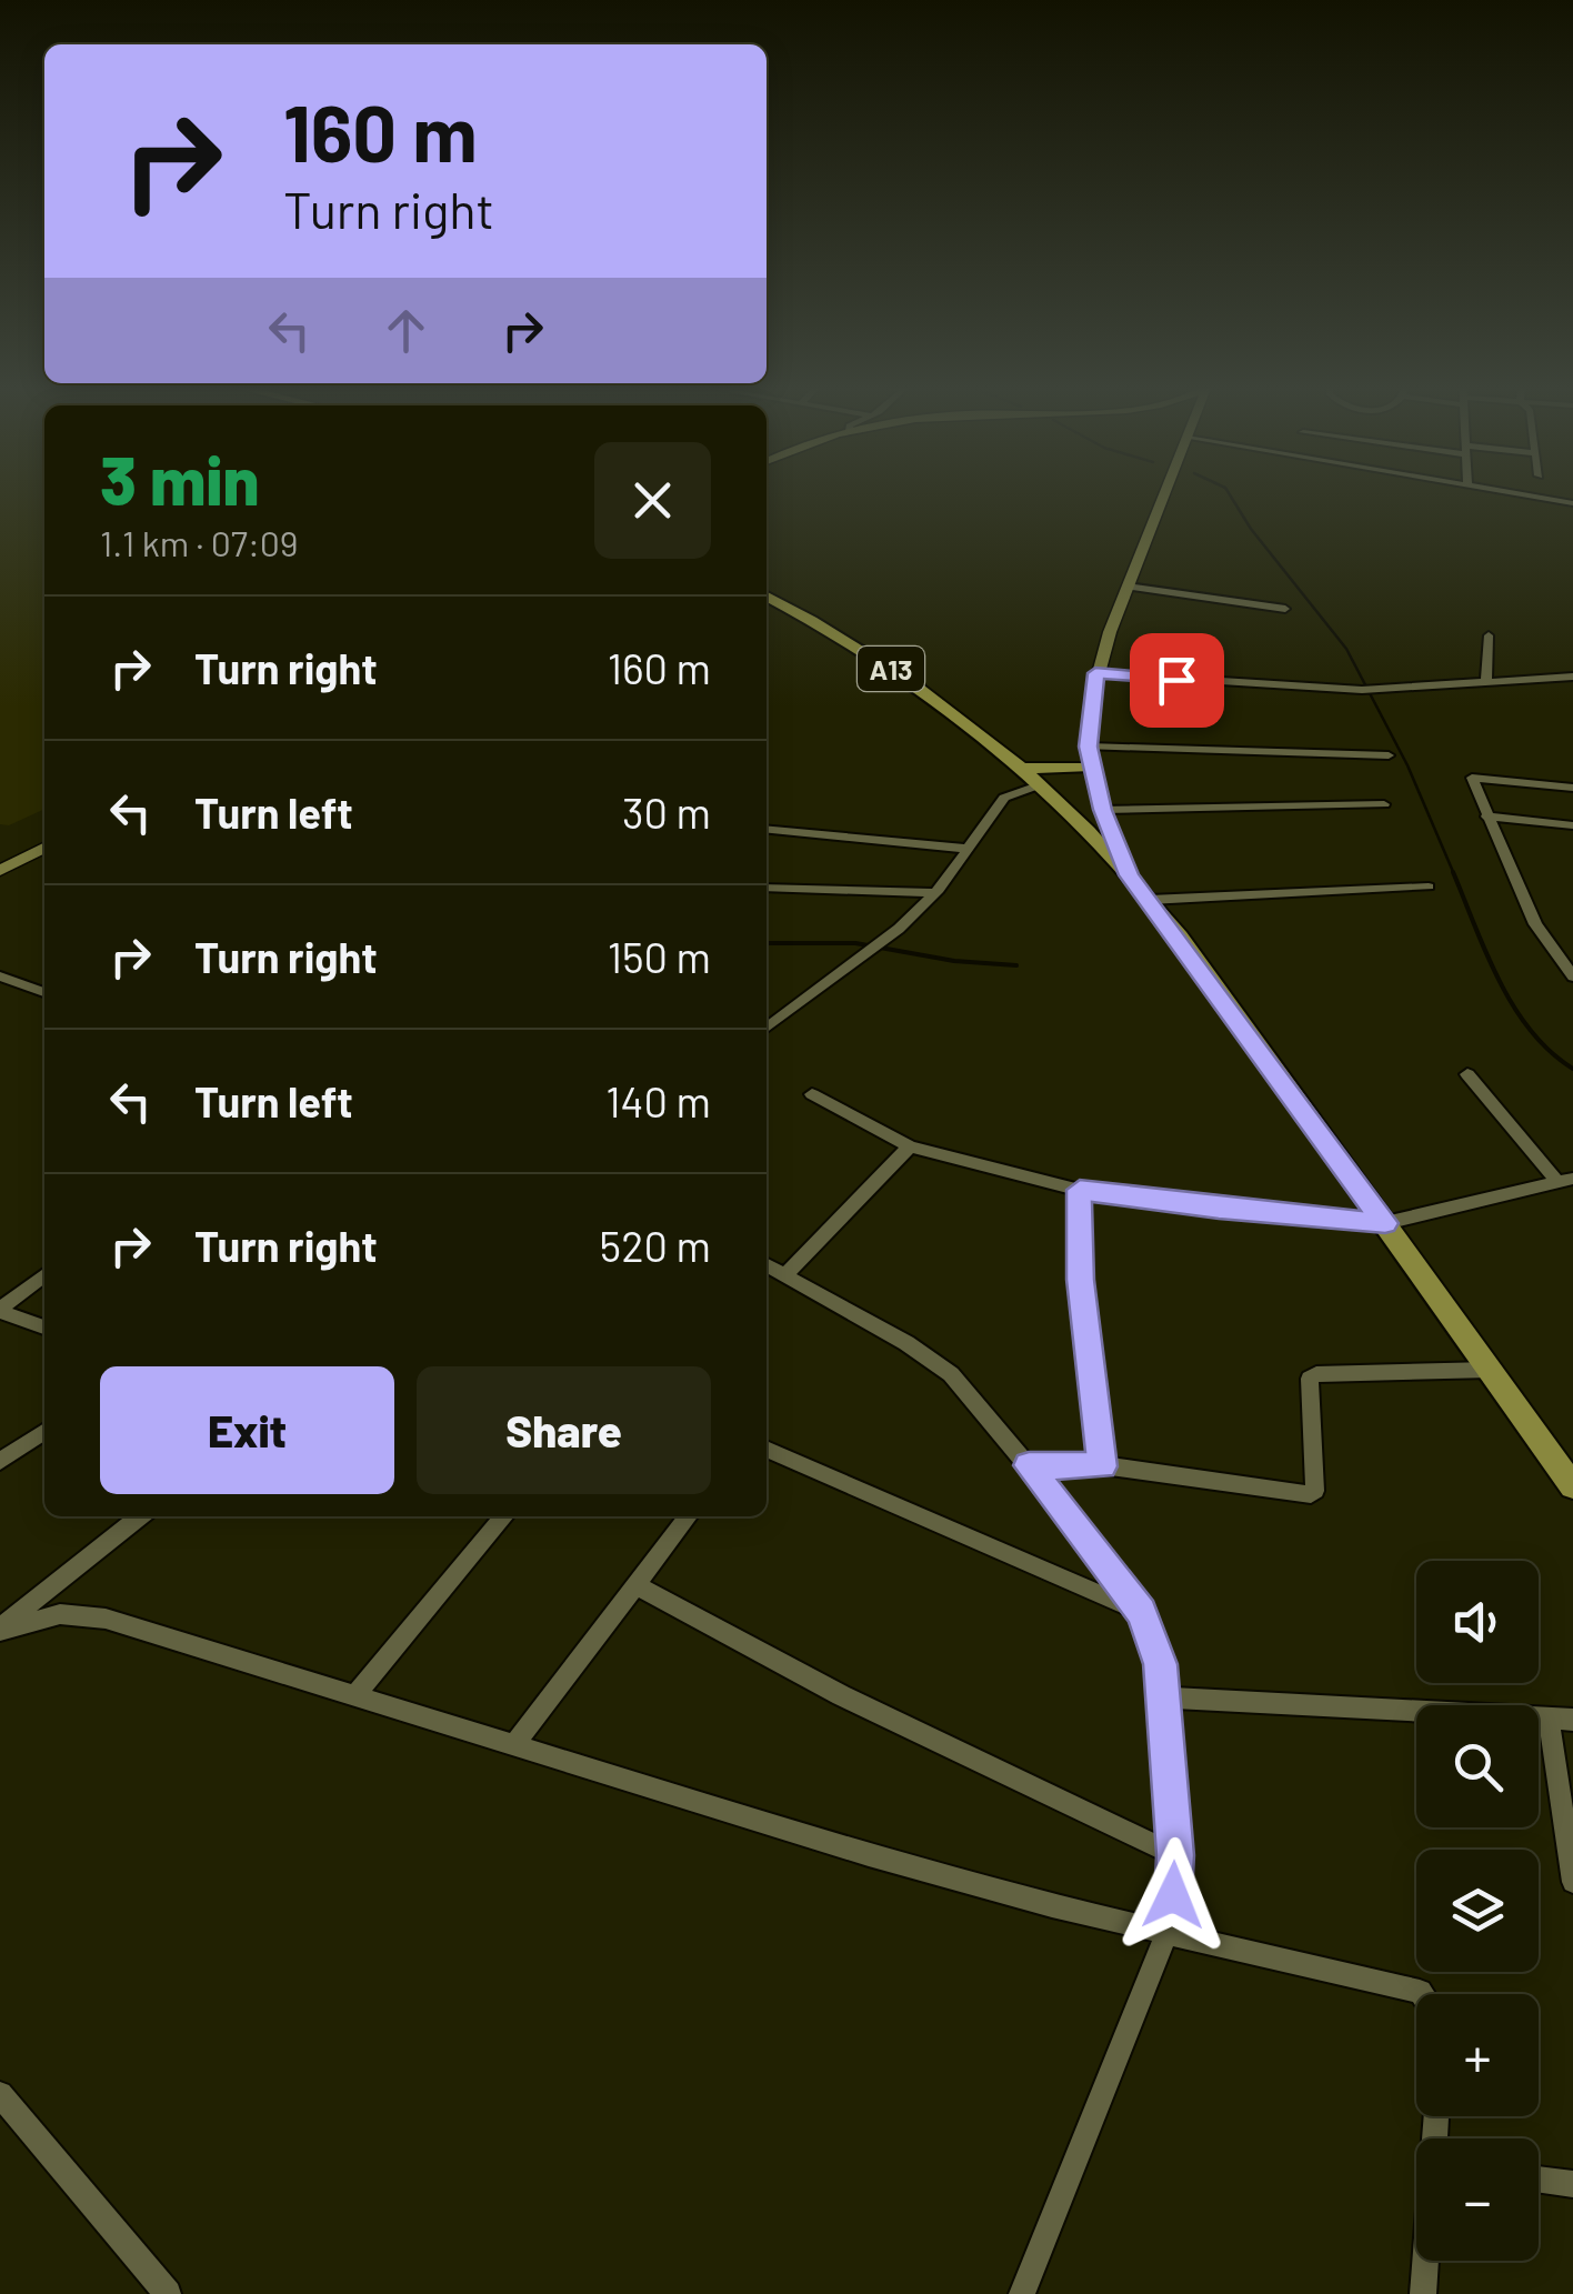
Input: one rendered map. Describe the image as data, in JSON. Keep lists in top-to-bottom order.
{
  "streets": {
    "highway": ["A13"]
  },
  "page": {
    "turn": ["160 m", "Turn right"],
    "heading": ["3 min", "1.1 km · 07:09"],
    "list": [
      {
        "name": "Turn right",
        "value": "160 m"
      },
      {
        "name": "Turn left",
        "value": "30 m"
      },
      {
        "name": "Turn right",
        "value": "150 m"
      },
      {
        "name": "Turn left",
        "value": "140 m"
      },
      {
        "name": "Turn right",
        "value": "520 m"
      }
    ],
    "buttons": ["Exit", "Share"],
    "map_buttons": ["+", "−"]
  }
}
